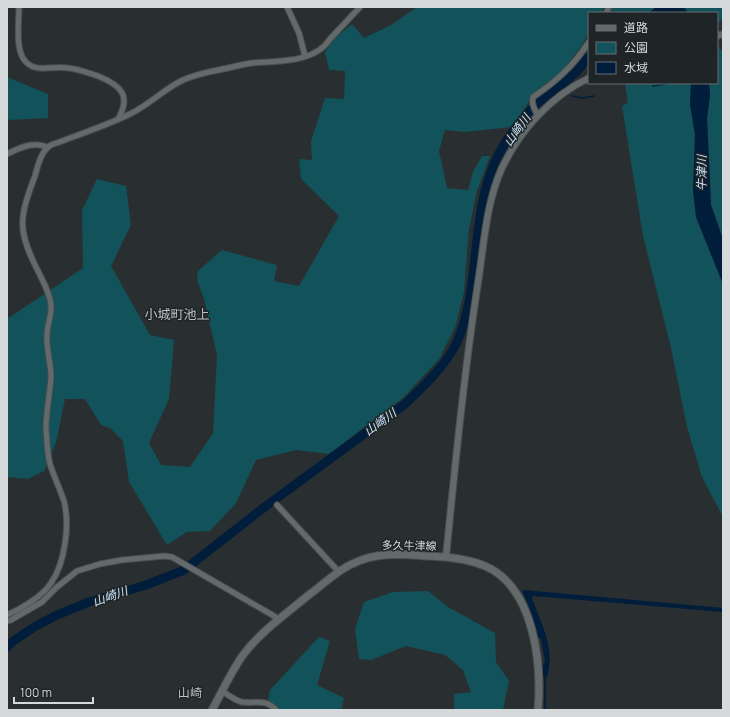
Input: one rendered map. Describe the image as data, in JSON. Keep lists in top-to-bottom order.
{
  "streets": {
    "main road": ["多久牛津線"]
  },
  "districts": ["小城町池上", "山崎"],
  "water": ["山崎川", "牛津川"],
  "legend": ["道路", "公園", "水域"],
  "scale_bar": "100 m"
}
